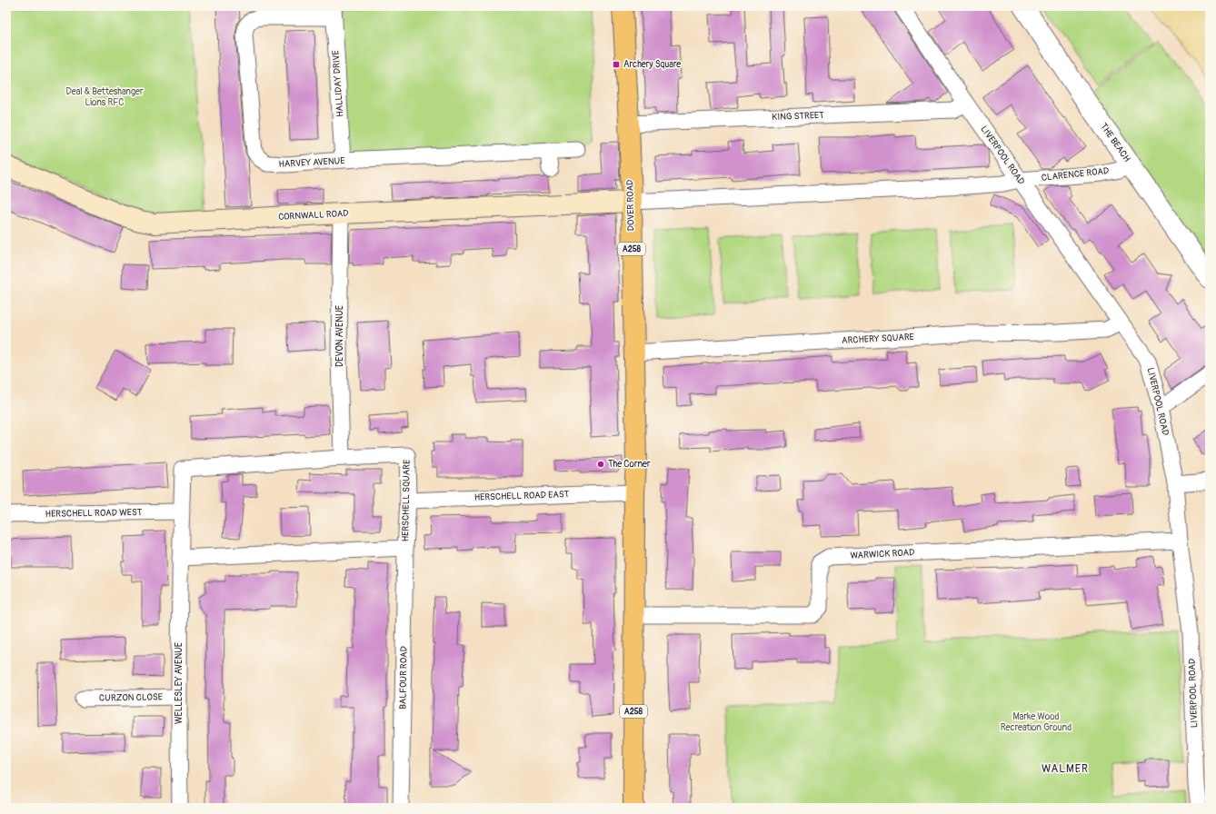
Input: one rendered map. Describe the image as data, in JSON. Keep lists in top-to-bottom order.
{
  "streets": {
    "main road": ["DOVER ROAD", "CORNWALL ROAD", "A258"],
    "street": [
      "HALLIDAY DRIVE",
      "KING STREET",
      "THE BEACH",
      "LIVERPOOL ROAD",
      "HARVEY AVENUE",
      "CLARENCE ROAD",
      "DEVON AVENUE",
      "ARCHERY SQUARE",
      "HERSCHELL ROAD EAST",
      "HERSCHELL SQUARE",
      "HERSCHELL ROAD WEST",
      "WARWICK ROAD",
      "BALFOUR ROAD",
      "WELLESLEY AVENUE",
      "CURZON CLOSE"
    ]
  },
  "crossings": [
    ["HALLIDAY DRIVE", "HARVEY AVENUE"],
    ["KING STREET", "LIVERPOOL ROAD"],
    ["KING STREET", "DOVER ROAD"],
    ["THE BEACH", "CLARENCE ROAD"],
    ["LIVERPOOL ROAD", "CLARENCE ROAD"],
    ["LIVERPOOL ROAD", "ARCHERY SQUARE"],
    ["LIVERPOOL ROAD", "WARWICK ROAD"],
    ["DOVER ROAD", "CORNWALL ROAD"],
    ["DOVER ROAD", "A258"],
    ["DOVER ROAD", "ARCHERY SQUARE"],
    ["DOVER ROAD", "HERSCHELL ROAD EAST"],
    ["CORNWALL ROAD", "DEVON AVENUE"],
    ["A258", "HERSCHELL ROAD EAST"],
    ["A258", "WARWICK ROAD"],
    ["DEVON AVENUE", "HERSCHELL SQUARE"],
    ["HERSCHELL ROAD EAST", "HERSCHELL SQUARE"],
    ["HERSCHELL SQUARE", "HERSCHELL ROAD WEST"],
    ["HERSCHELL SQUARE", "BALFOUR ROAD"],
    ["HERSCHELL SQUARE", "WELLESLEY AVENUE"],
    ["WELLESLEY AVENUE", "CURZON CLOSE"]
  ],
  "districts": ["WALMER"],
  "parks": ["Deal & Betteshanger Lions RFC", "Marke Wood Recreation Ground"],
  "places": {
    "transit": ["Archery Square"],
    "other": ["The Corner"]
  }
}
